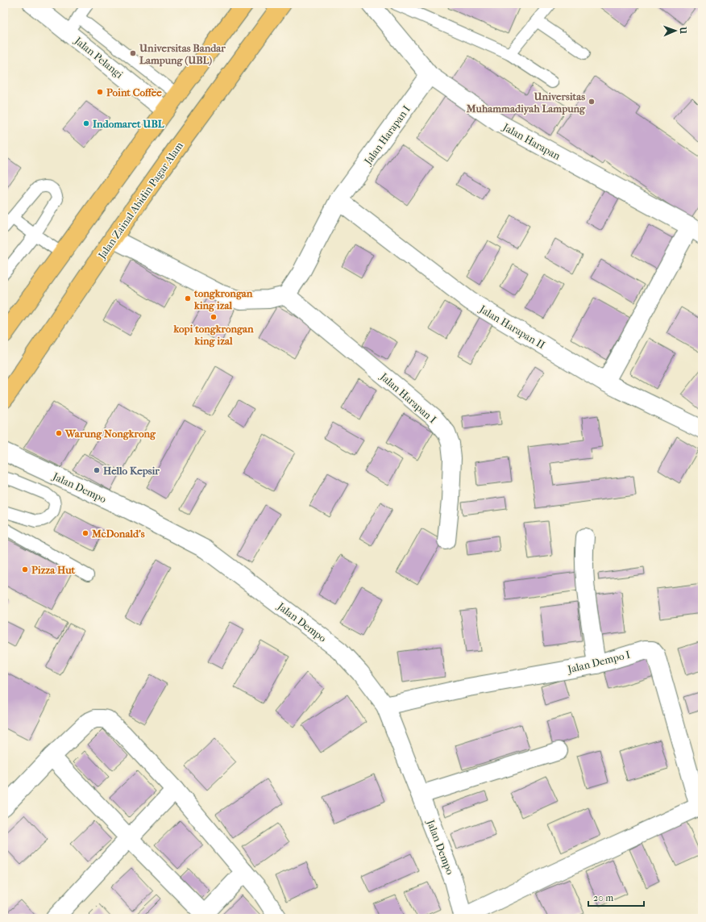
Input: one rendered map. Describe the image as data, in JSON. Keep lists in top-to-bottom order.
{
  "streets": {
    "highway": ["Jalan Zainal Abidin Pagar Alam"],
    "street": [
      "Jalan Pelangi",
      "Jalan Harapan I",
      "Jalan Harapan",
      "Jalan Harapan II",
      "Jalan Dempo",
      "Jalan Dempo I"
    ]
  },
  "crossings": [
    ["Jalan Harapan I", "Jalan Harapan"],
    ["Jalan Harapan I", "Jalan Harapan II"],
    ["Jalan Dempo", "Jalan Dempo I"]
  ],
  "places": [
    "Universitas Bandar Lampung (UBL)",
    "Point Coffee",
    "Universitas Muhammadiyah Lampung",
    "Indomaret UBL",
    "tongkrongan king izal",
    "kopi tongkrongan king izal",
    "Warung Nongkrong",
    "Hello Kepsir",
    "McDonald's",
    "Pizza Hut"
  ],
  "scale_bar": "20 m",
  "north": "right"
}
